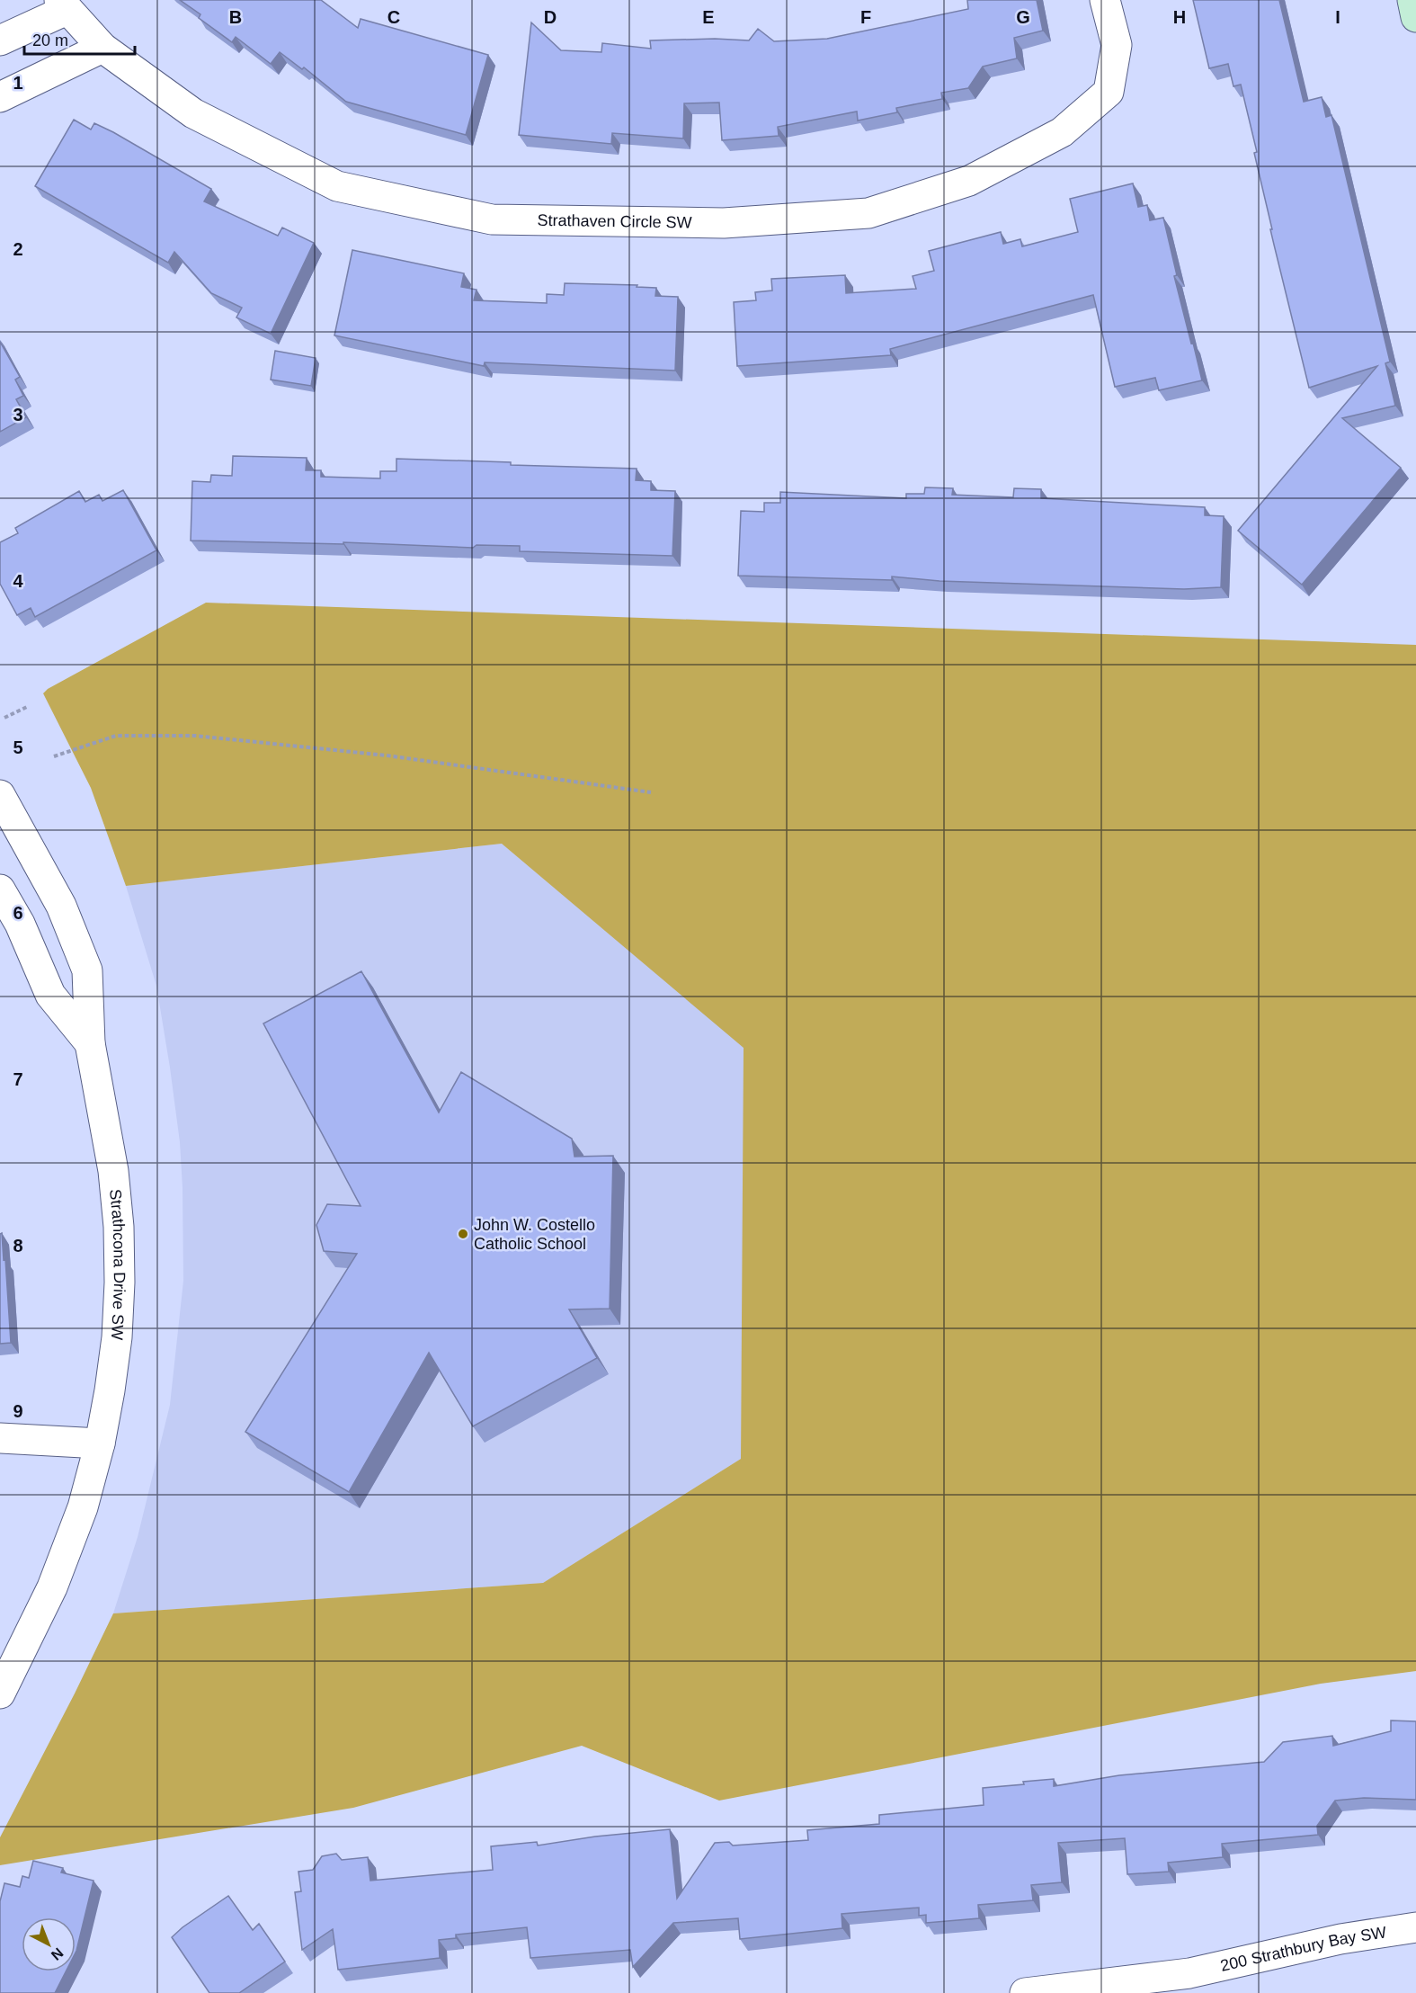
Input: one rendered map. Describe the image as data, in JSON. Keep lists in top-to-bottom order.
{
  "streets": {
    "street": ["Strathaven Circle SW", "Strathcona Drive SW", "200 Strathbury Bay SW"]
  },
  "places": ["John W. Costello Catholic School"],
  "scale_bar": "20 m",
  "north": "bottom right",
  "grid": {
    "columns": [
      "B",
      "C",
      "D",
      "E",
      "F",
      "G",
      "H",
      "I"
    ],
    "rows": [
      "1",
      "2",
      "3",
      "4",
      "5",
      "6",
      "7",
      "8",
      "9"
    ]
  }
}
